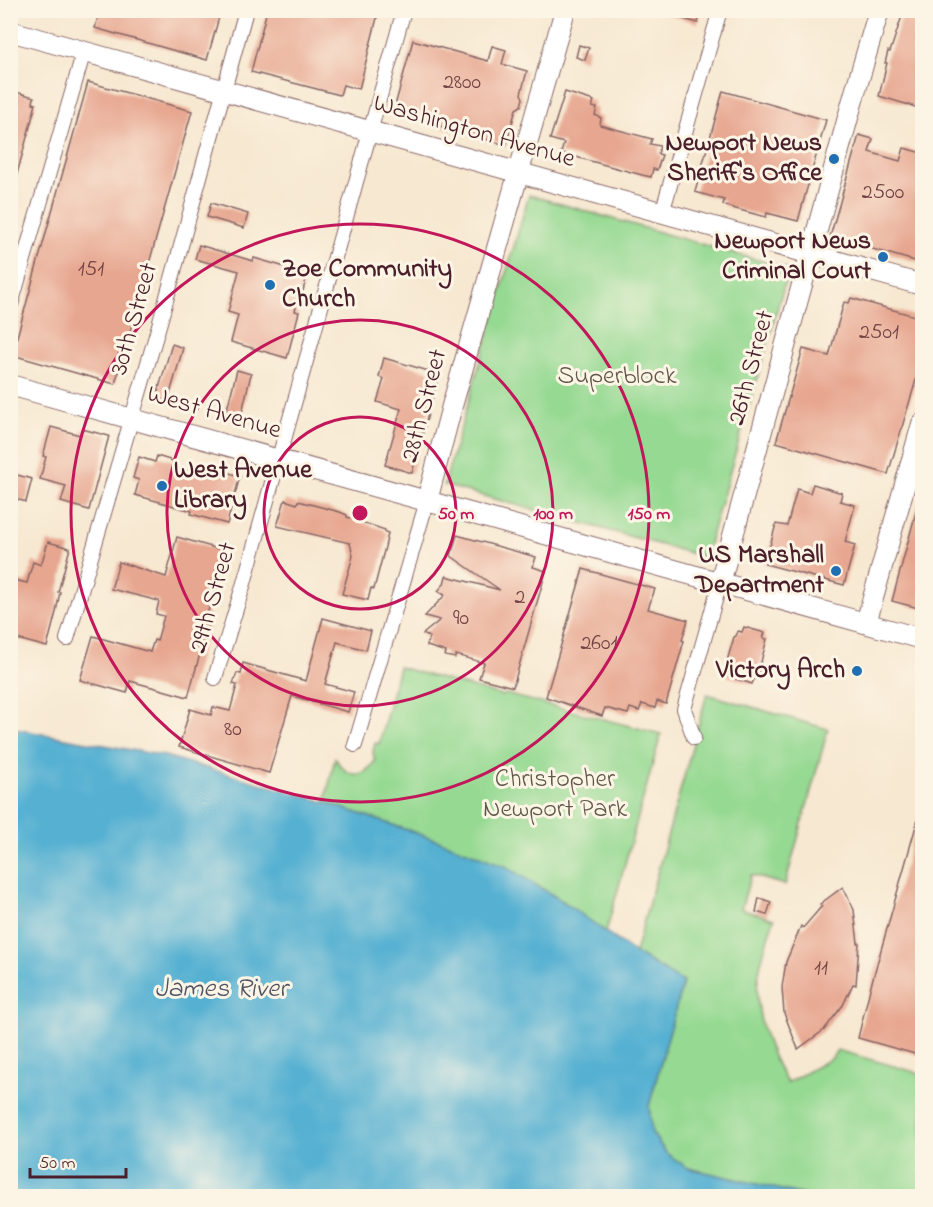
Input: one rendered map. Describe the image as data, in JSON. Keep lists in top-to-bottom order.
{
  "streets": {
    "street": [
      "Washington Avenue",
      "30th Street",
      "26th Street",
      "28th Street",
      "West Avenue",
      "29th Street"
    ]
  },
  "crossings": [
    ["Washington Avenue", "30th Street"],
    ["Washington Avenue", "26th Street"],
    ["Washington Avenue", "28th Street"],
    ["Washington Avenue", "29th Street"],
    ["30th Street", "West Avenue"],
    ["26th Street", "West Avenue"],
    ["28th Street", "West Avenue"],
    ["West Avenue", "29th Street"]
  ],
  "water": ["James River"],
  "parks": ["Superblock", "Christopher Newport Park"],
  "places": [
    "Newport News Sheriff's Office",
    "Newport News Criminal Court",
    "Zoe Community Church",
    "West Avenue Library",
    "US Marshall Department",
    "Victory Arch"
  ],
  "house_numbers": [
    "2800",
    "2500",
    "151",
    "2501",
    "2",
    "90",
    "2601",
    "80",
    "11"
  ],
  "scale_bar": "50 m",
  "rings": ["50 m", "100 m", "150 m"]
}
